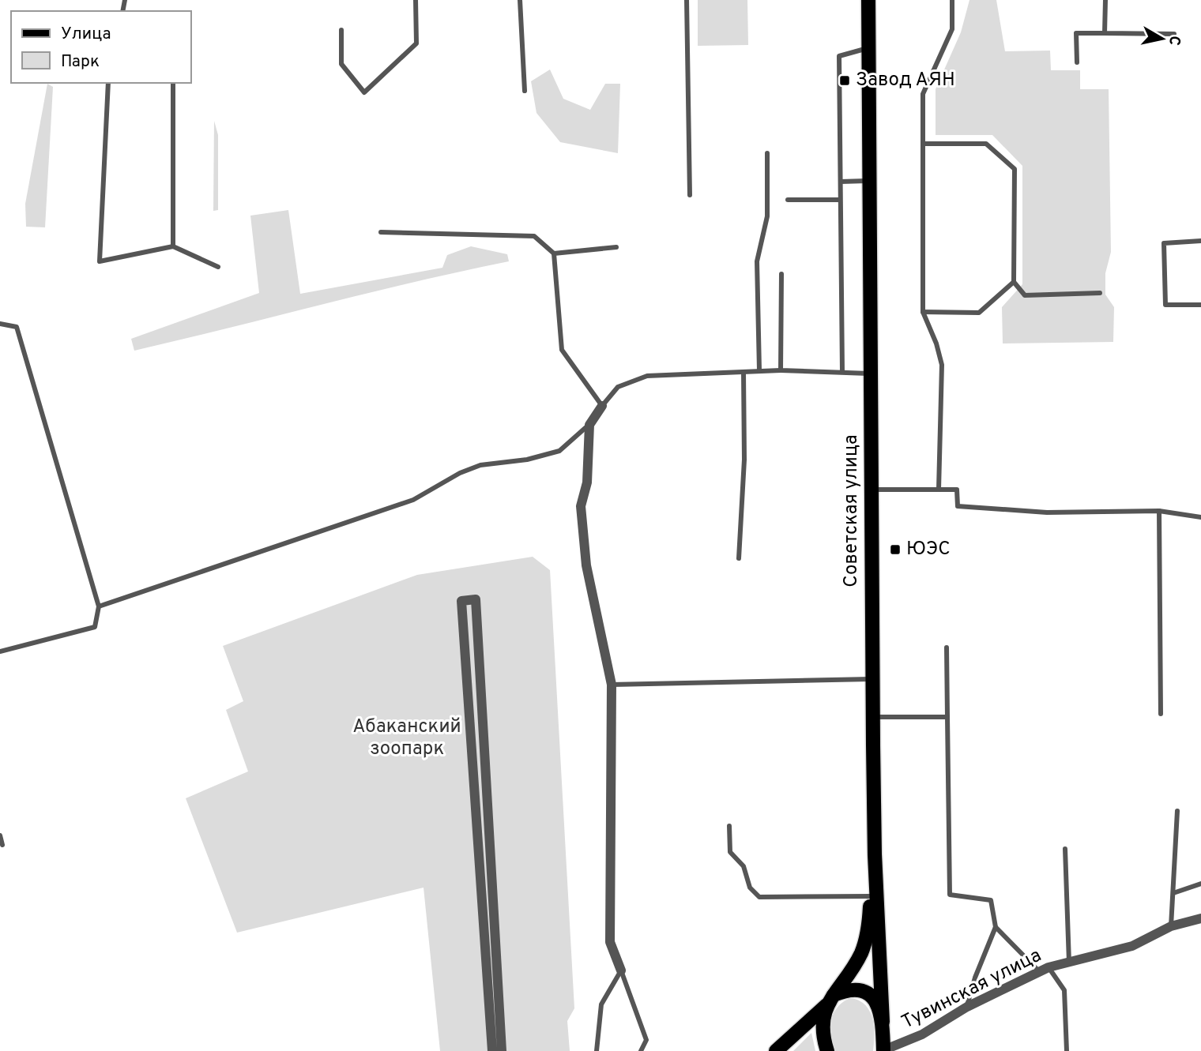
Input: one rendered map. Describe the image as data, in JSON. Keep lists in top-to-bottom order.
{
  "streets": {
    "main road": ["Советская улица"],
    "street": ["Тувинская улица"]
  },
  "crossings": [
    ["Советская улица", "Тувинская улица"]
  ],
  "parks": ["Абаканский зоопарк"],
  "places": {
    "transit": ["Завод АЯН", "ЮЭС"]
  },
  "legend": ["Улица", "Парк"],
  "north": "right"
}
